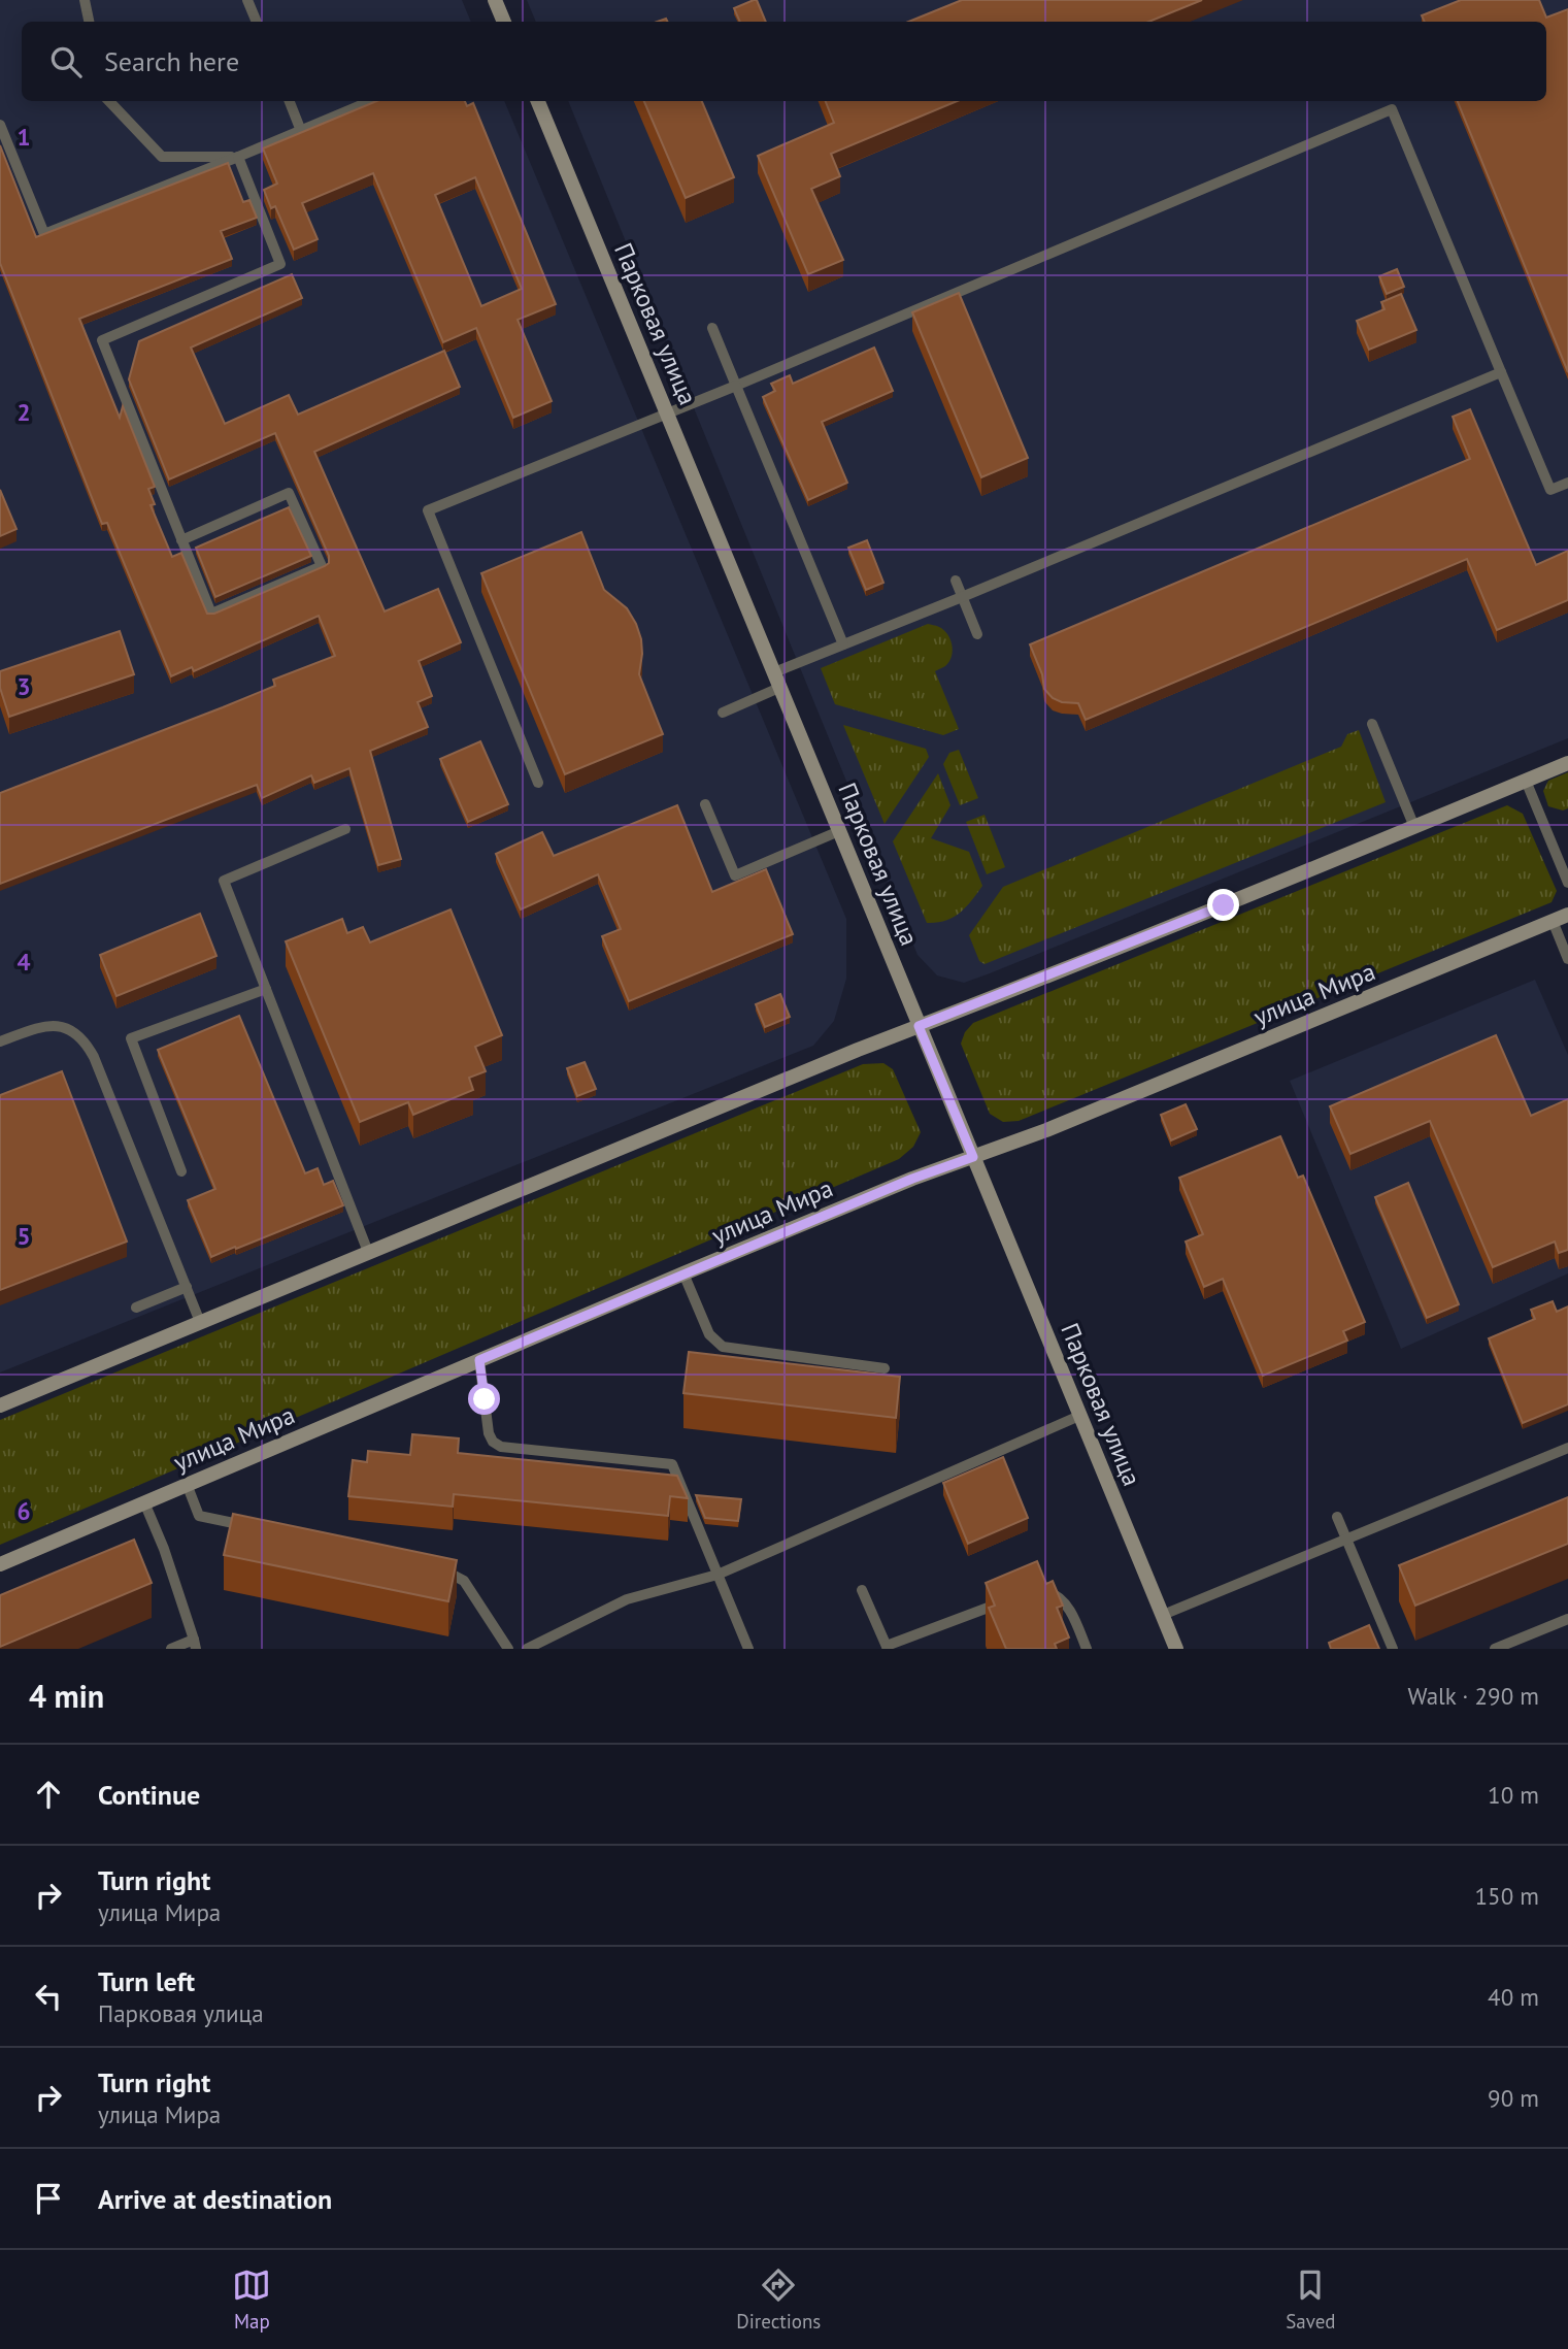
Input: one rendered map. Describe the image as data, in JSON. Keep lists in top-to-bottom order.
{
  "streets": {
    "main road": ["Парковая улица", "улица Мира"]
  },
  "crossings": [
    ["Парковая улица", "улица Мира"]
  ],
  "page": {
    "search": "Search here",
    "heading": ["4 min", "Walk · 290 m"],
    "list": [
      ["Continue", "10 m"],
      ["Turn right", "улица Мира", "150 m"],
      ["Turn left", "Парковая улица", "40 m"],
      ["Turn right", "улица Мира", "90 m"],
      "Arrive at destination"
    ],
    "nav": ["Map", "Directions", "Saved"]
  },
  "grid": {
    "rows": [
      "1",
      "2",
      "3",
      "4",
      "5",
      "6"
    ]
  }
}
